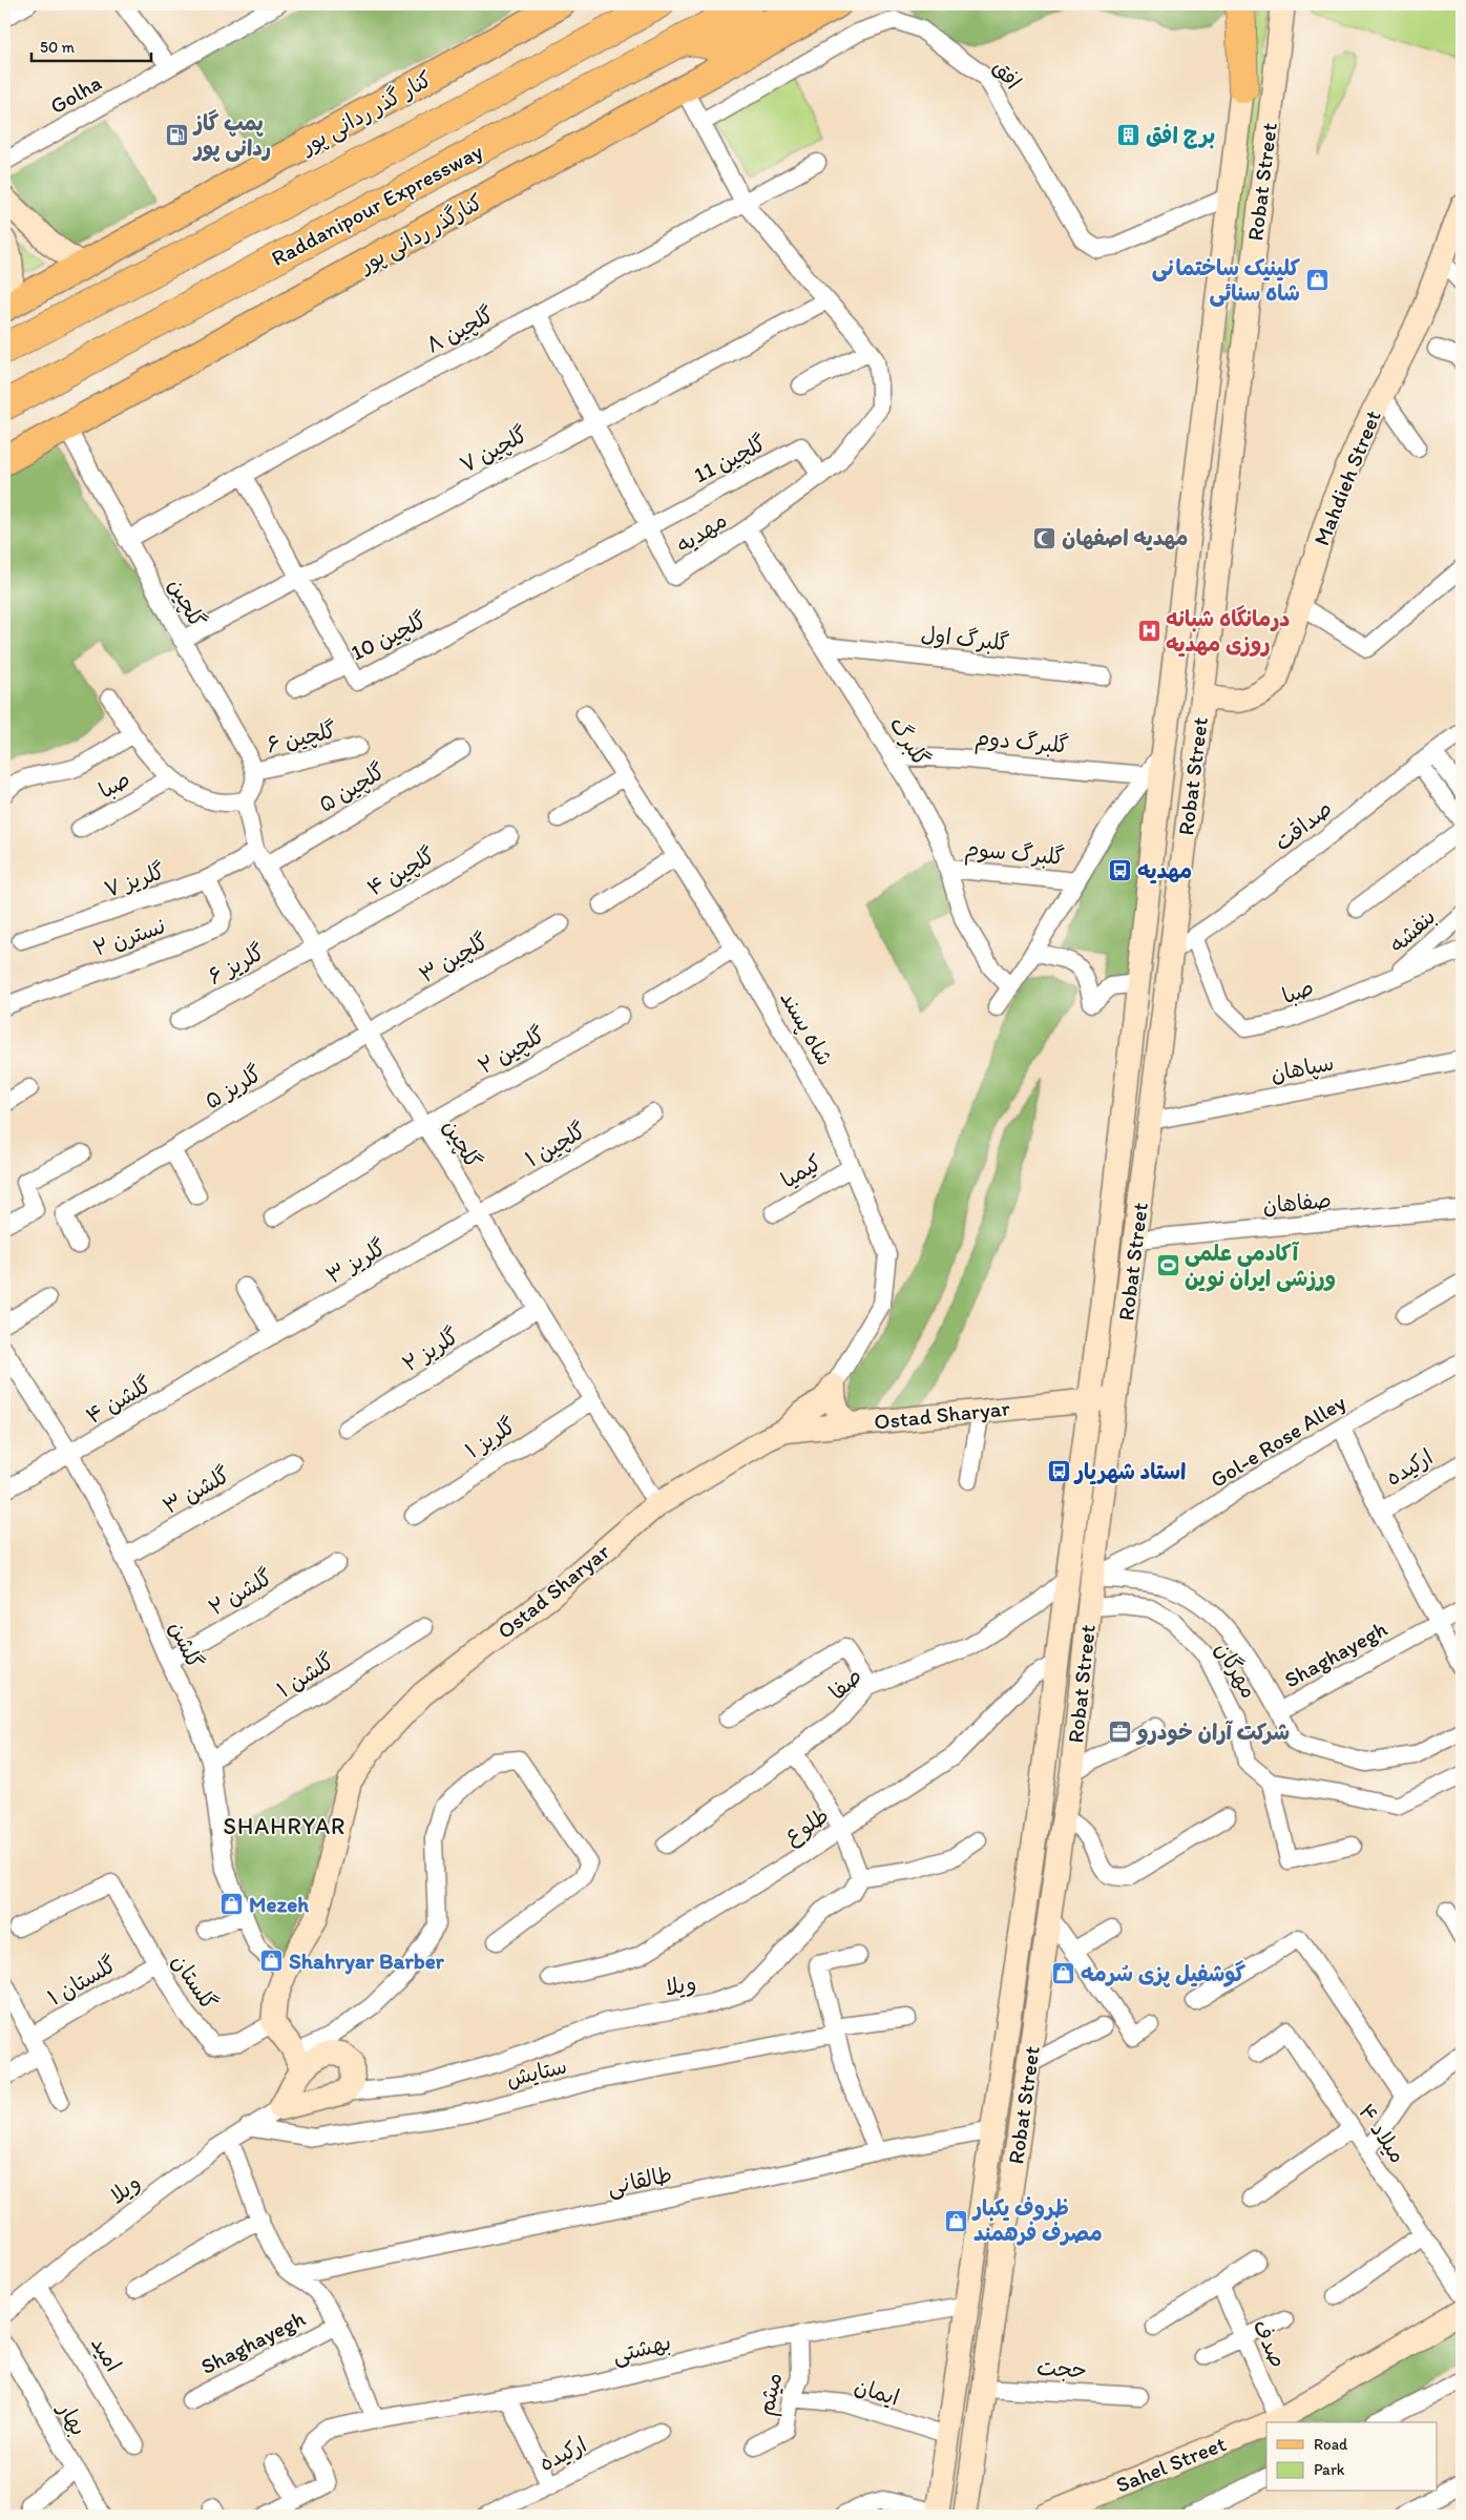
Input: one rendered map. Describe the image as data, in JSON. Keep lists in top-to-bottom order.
{
  "streets": {
    "highway": ["Raddanipour Expressway"],
    "main road": [
      "کنار گذر ردانی پور",
      "Robat Street",
      "کنارگذر ردانی پور",
      "Mahdieh Street",
      "Ostad Sharyar",
      "Sahel Street"
    ],
    "street": [
      "افق",
      "Golha",
      "گلچین ۸",
      "گلچین ۷",
      "گلچین 11",
      "مهدیه",
      "گلچین",
      "گلچین 10",
      "گلبرگ اول",
      "گلچین ۶",
      "گلبرگ",
      "گلبرگ دوم",
      "صبا",
      "گلچین ۵",
      "صداقت",
      "گلبرگ سوم",
      "گلچین ۴",
      "گلریز ۷",
      "بنفشه",
      "نسترن ۲",
      "گلچین ۳",
      "گلریز ۶",
      "شاه پسند",
      "گلچین ۲",
      "سپاهان",
      "گلریز ۵",
      "گلچین ۱",
      "کیمیا",
      "صفاهان",
      "گلریز ۳",
      "گلریز ۲",
      "گلشن ۴",
      "گلریز ۱",
      "Gol-e Rose Alley",
      "ارکیده",
      "گلشن ۳",
      "گلشن ۲",
      "گلشن",
      "Shaghayegh",
      "مهرگان",
      "گلشن ۱",
      "صفا",
      "طلوع",
      "گلستان ۱",
      "گلستان",
      "ویلا",
      "ستایش",
      "میلاد ۴",
      "طالقانی",
      "صدف",
      "بهشتی",
      "امید",
      "حجت",
      "ایمان",
      "میثم",
      "بهار"
    ]
  },
  "crossings": [
    ["افق", "Robat Street"],
    ["افق", "مهدیه"],
    ["Robat Street", "Mahdieh Street"],
    ["Robat Street", "صداقت"],
    ["Robat Street", "سپاهان"],
    ["Robat Street", "صفاهان"],
    ["Robat Street", "Ostad Sharyar"],
    ["Robat Street", "Gol-e Rose Alley"],
    ["Robat Street", "Shaghayegh"],
    ["Robat Street", "مهرگان"],
    ["Robat Street", "صفا"],
    ["Robat Street", "طلوع"],
    ["Robat Street", "طالقانی"],
    ["Robat Street", "بهشتی"],
    ["Robat Street", "حجت"],
    ["Robat Street", "ایمان"],
    ["کنارگذر ردانی پور", "مهدیه"],
    ["کنارگذر ردانی پور", "گلچین"],
    ["گلچین ۸", "مهدیه"],
    ["گلچین ۸", "گلچین"],
    ["گلچین ۸", "گلچین 10"],
    ["گلچین ۷", "مهدیه"],
    ["گلچین ۷", "گلچین"],
    ["گلچین ۷", "گلچین 10"],
    ["گلچین 11", "مهدیه"],
    ["گلچین 11", "گلچین 10"],
    ["مهدیه", "گلچین 10"],
    ["مهدیه", "گلبرگ"],
    ["گلچین", "گلچین ۶"],
    ["گلچین", "گلچین ۵"],
    ["گلچین", "گلچین ۴"],
    ["گلچین", "گلریز ۷"],
    ["گلچین", "گلچین ۳"],
    ["گلچین", "گلریز ۶"],
    ["گلچین", "گلچین ۲"],
    ["گلچین", "گلریز ۵"],
    ["گلچین", "گلچین ۱"],
    ["گلچین", "گلریز ۳"],
    ["گلچین", "گلریز ۲"],
    ["گلچین", "Ostad Sharyar"],
    ["گلچین", "گلریز ۱"],
    ["گلبرگ اول", "گلبرگ"],
    ["گلبرگ", "گلبرگ دوم"],
    ["گلبرگ", "گلبرگ سوم"],
    ["صبا", "صداقت"],
    ["صبا", "بنفشه"],
    ["گلچین ۴", "گلریز ۶"],
    ["گلریز ۷", "نسترن ۲"],
    ["گلچین ۳", "گلریز ۵"],
    ["شاه پسند", "کیمیا"],
    ["گلچین ۱", "گلریز ۳"],
    ["گلریز ۳", "گلشن ۴"],
    ["گلشن ۴", "گلشن"],
    ["Ostad Sharyar", "گلشن"],
    ["Ostad Sharyar", "گلستان"],
    ["Gol-e Rose Alley", "Shaghayegh"],
    ["گلشن ۳", "گلشن"],
    ["گلشن ۲", "گلشن"],
    ["گلشن", "گلشن ۱"],
    ["Shaghayegh", "ویلا"],
    ["Shaghayegh", "طالقانی"],
    ["Shaghayegh", "بهشتی"],
    ["گلستان ۱", "گلستان"],
    ["ویلا", "ستایش"],
    ["ویلا", "امید"],
    ["بهشتی", "میثم"],
    ["ایمان", "میثم"]
  ],
  "districts": ["SHAHRYAR"],
  "places": {
    "fuel station": ["پمپ گاز ردانی پور"],
    "building": ["برج افق"],
    "shop": [
      "کلینیک ساختمانی شاه سنائی",
      "Mezeh",
      "Shahryar Barber",
      "گوشفیل پزی سُرمه",
      "ظروف یکبار مصرف فرهمند"
    ],
    "mosque": ["مهدیه اصفهان"],
    "hospital": ["درمانگاه شبانه روزی مهدیه"],
    "bus stop": ["مهدیه", "استاد شهریار"],
    "sports": ["آکادمی علمی ورزشی ایران نوین"],
    "office": ["شرکت آران خودرو"]
  },
  "legend": ["Road", "Park"],
  "scale_bar": "50 m"
}
